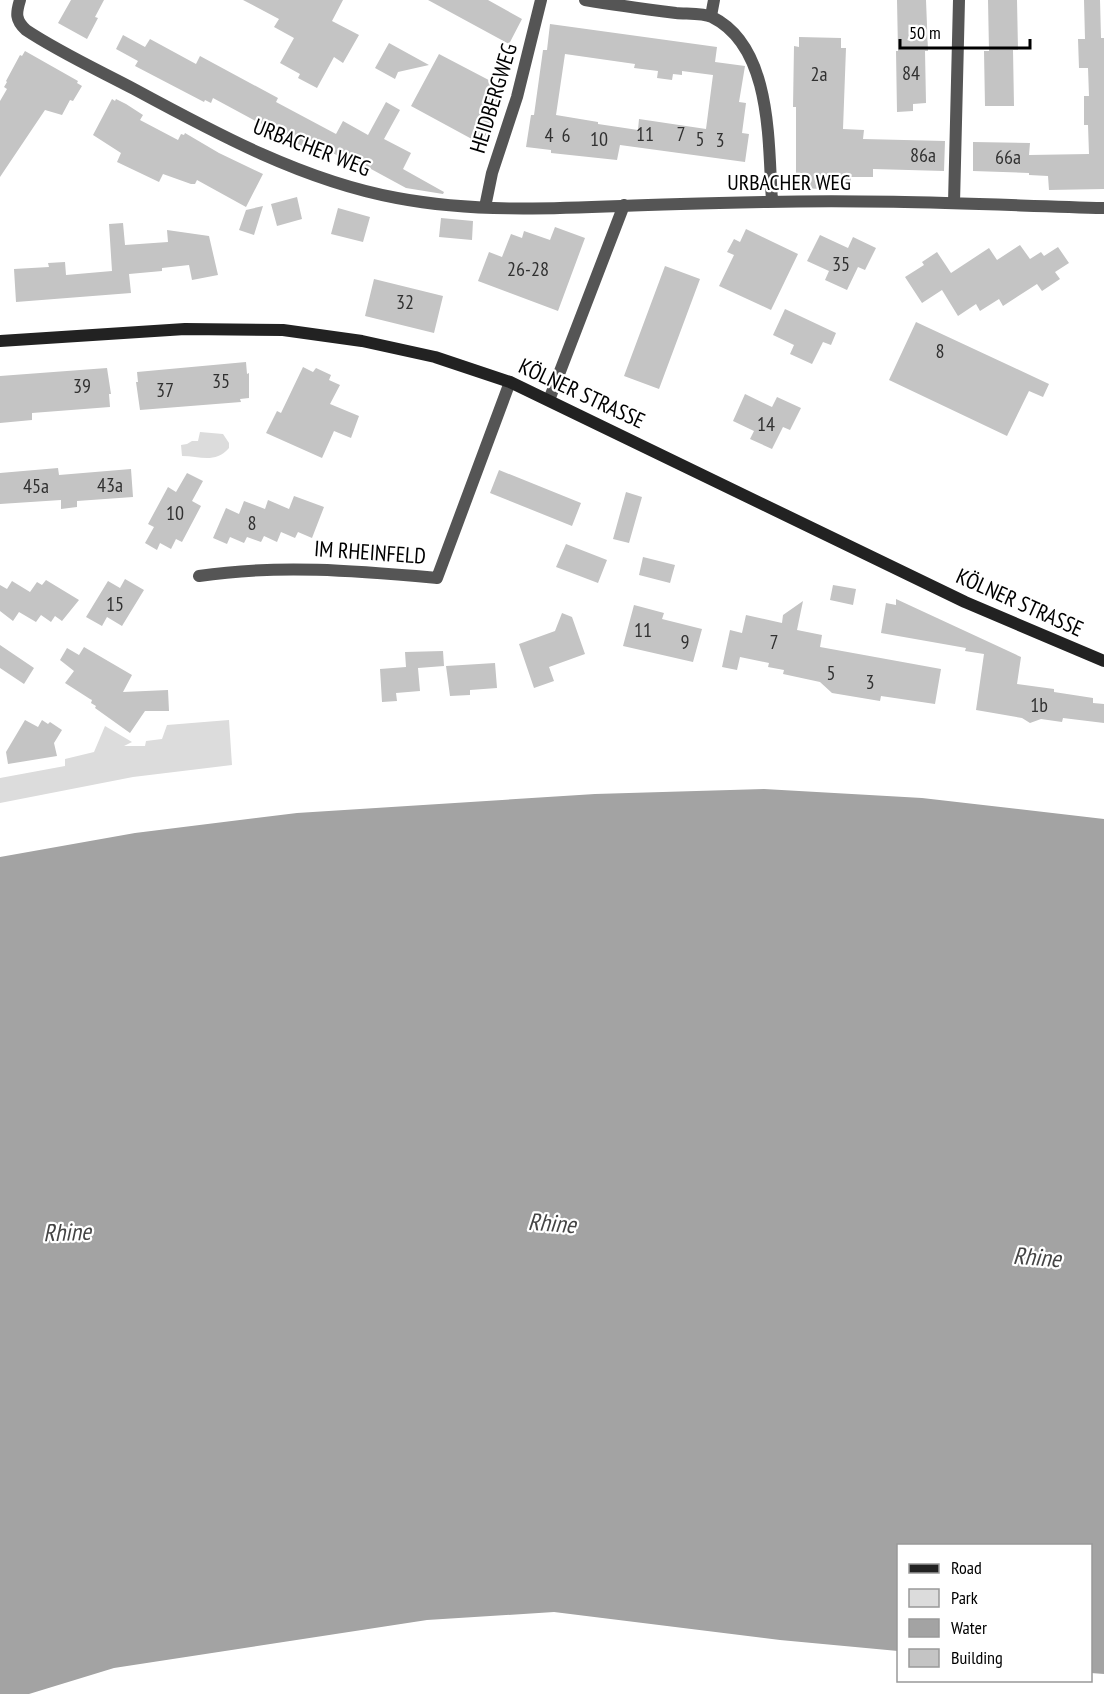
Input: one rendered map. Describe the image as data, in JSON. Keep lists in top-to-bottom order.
{
  "streets": {
    "main road": ["KÖLNER STRASSE"],
    "street": ["HEIDBERGWEG", "URBACHER WEG", "IM RHEINFELD"]
  },
  "crossings": [
    ["HEIDBERGWEG", "URBACHER WEG"],
    ["KÖLNER STRASSE", "IM RHEINFELD"]
  ],
  "water": ["Rhine"],
  "house_numbers": [
    "84",
    "2a",
    "11",
    "7",
    "4",
    "6",
    "10",
    "5",
    "3",
    "86a",
    "66a",
    "35",
    "26-28",
    "32",
    "8",
    "35",
    "39",
    "37",
    "14",
    "43a",
    "45a",
    "10",
    "8",
    "15",
    "11",
    "9",
    "7",
    "5",
    "3",
    "1b"
  ],
  "legend": [
    "Road",
    "Park",
    "Water",
    "Building"
  ],
  "scale_bar": "50 m"
}
